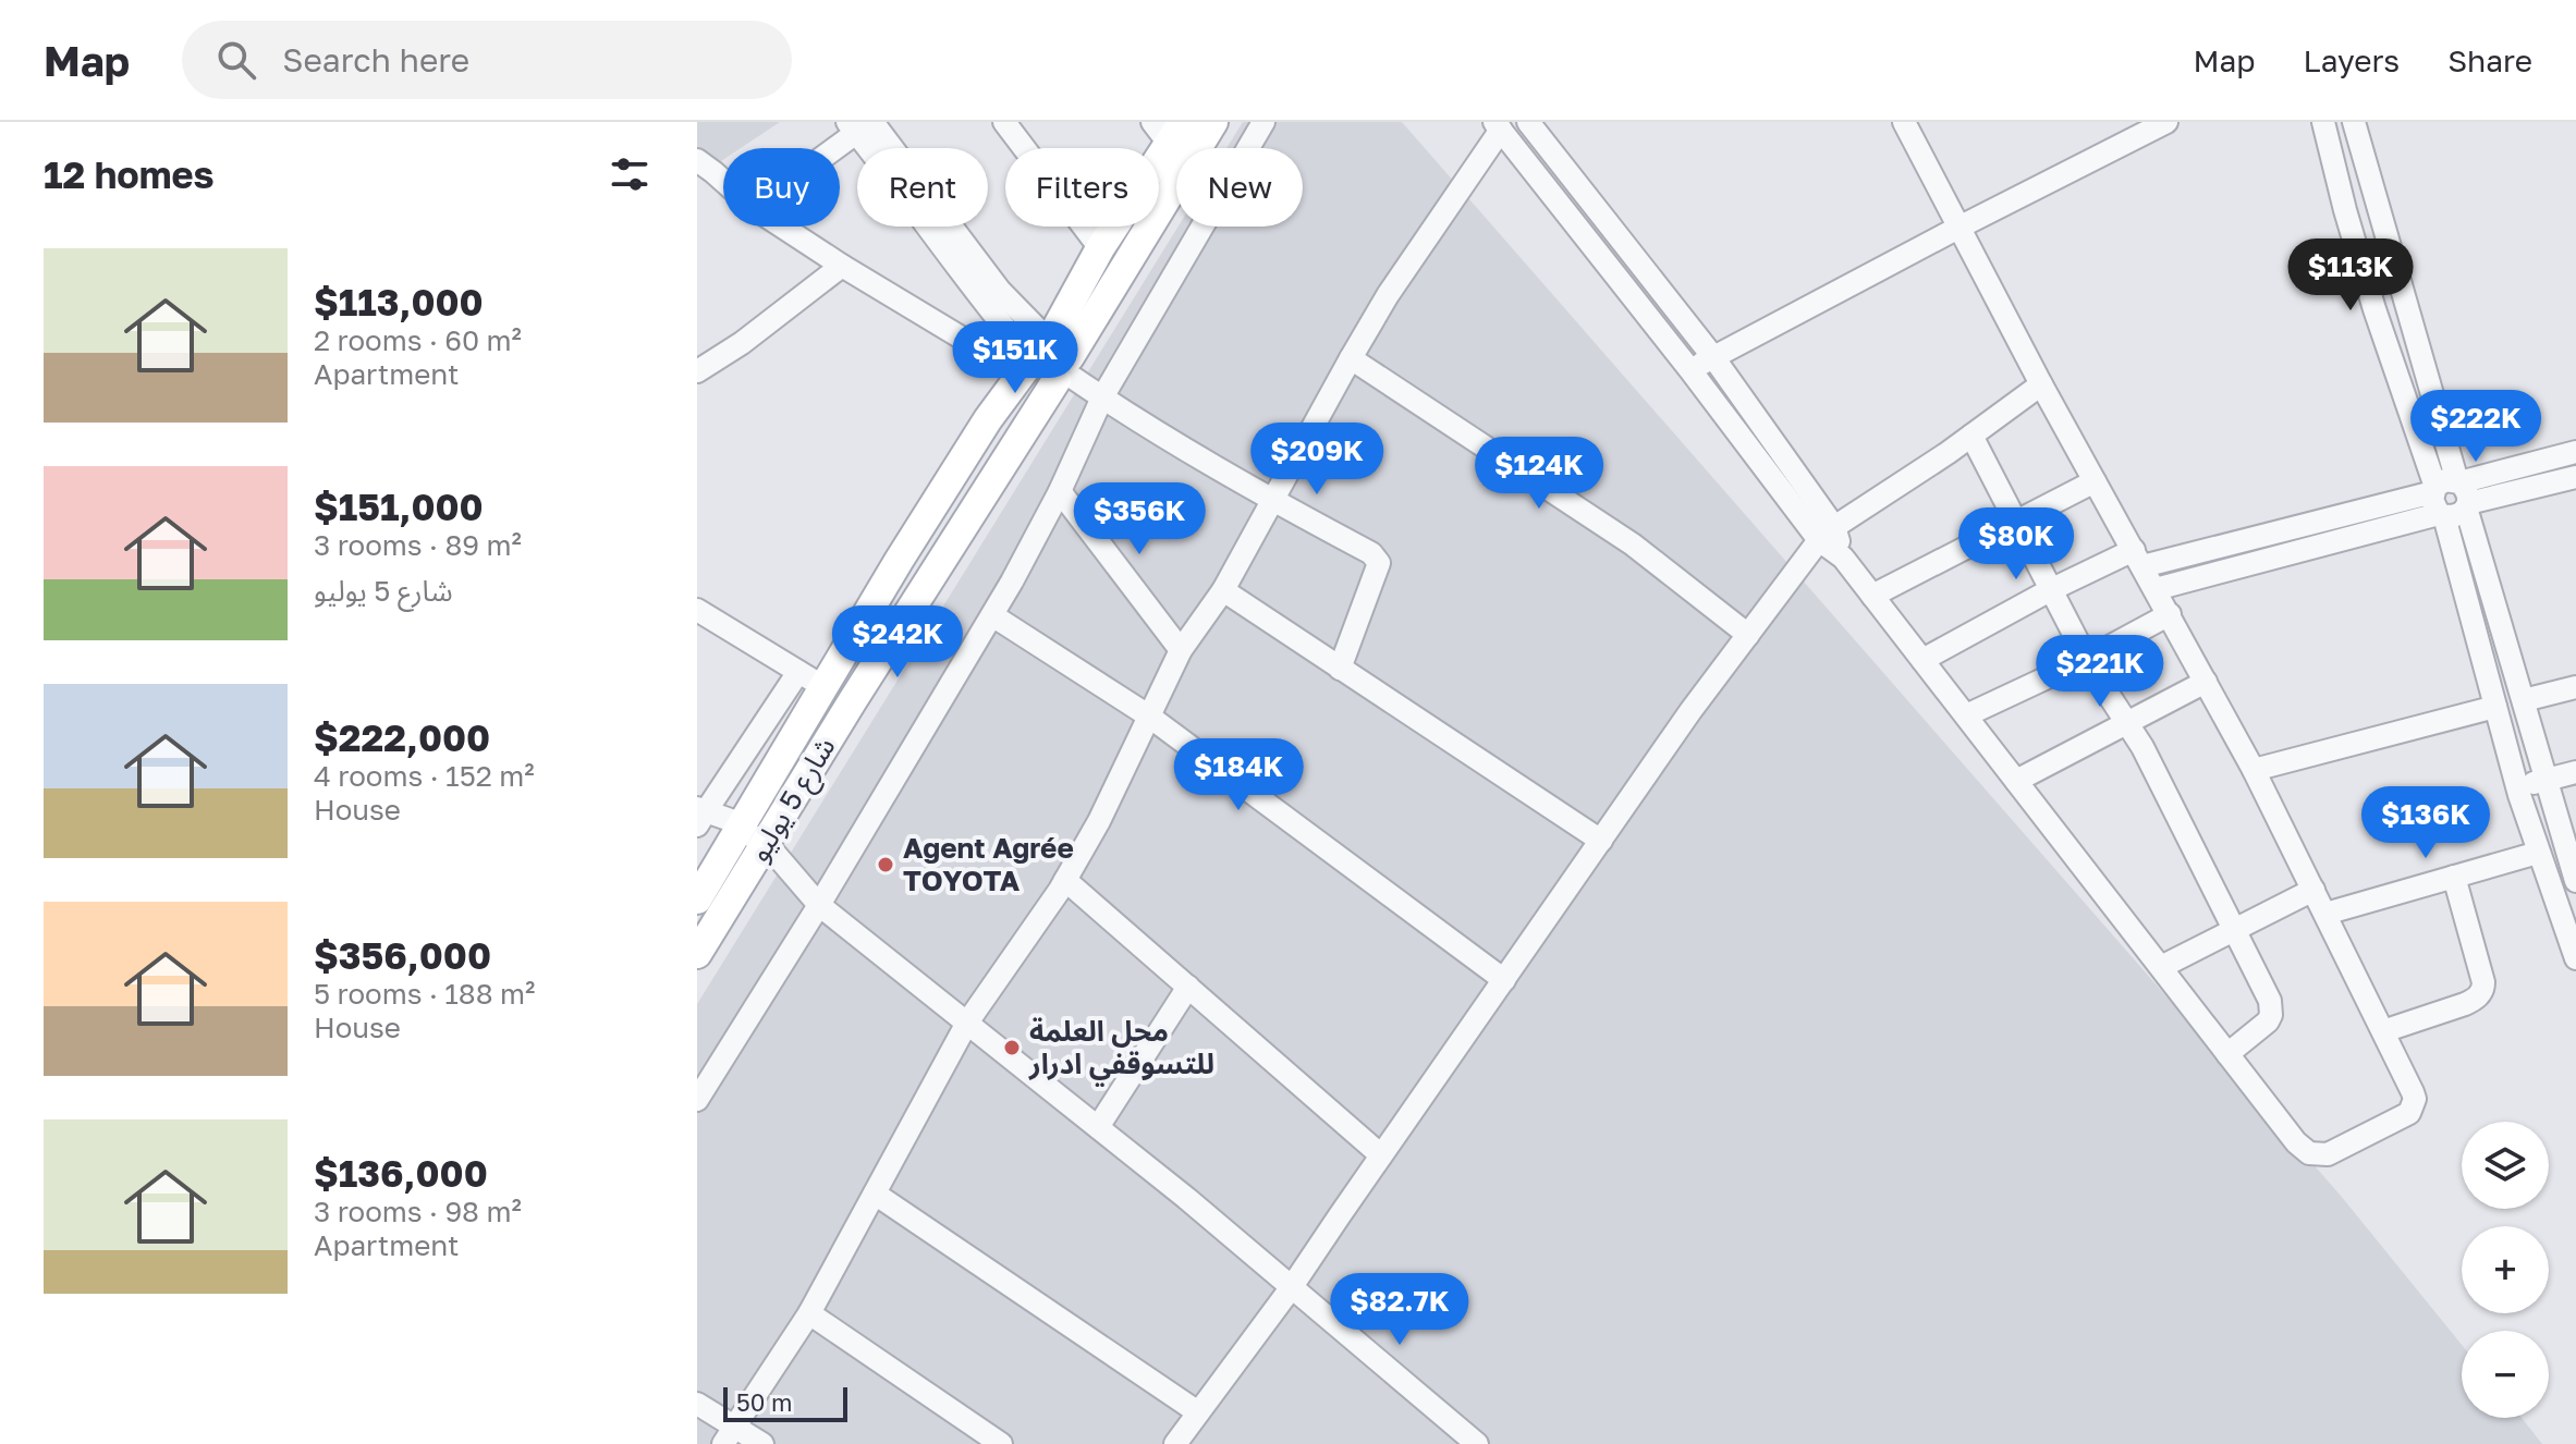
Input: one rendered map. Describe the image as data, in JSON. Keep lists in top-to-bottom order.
{
  "streets": {
    "main road": ["شارع 5 يوليو"]
  },
  "places": ["Agent Agrée TOYOTA", "محل العلمة للتسوقفي ادرار"],
  "scale_bar": "50 m",
  "page": {
    "header": "Map",
    "search": "Search here",
    "nav": ["Map", "Layers", "Share"],
    "heading": "12 homes",
    "chip": [
      "Buy",
      "Rent",
      "Filters",
      "New"
    ],
    "list": [
      {
        "name": "$113,000",
        "note": "2 rooms · 60 m² · Apartment"
      },
      {
        "name": "$151,000",
        "note": "3 rooms · 89 m² · شارع 5 يوليو"
      },
      {
        "name": "$222,000",
        "note": "4 rooms · 152 m² · House"
      },
      {
        "name": "$356,000",
        "note": "5 rooms · 188 m² · House"
      },
      {
        "name": "$136,000",
        "note": "3 rooms · 98 m² · Apartment"
      }
    ],
    "price": [
      "$113K",
      "$151K",
      "$222K",
      "$209K",
      "$124K",
      "$356K",
      "$80K",
      "$242K",
      "$221K",
      "$184K",
      "$136K",
      "$82.7K"
    ],
    "map_buttons": ["+", "−"],
    "scale": "50 m"
  }
}
